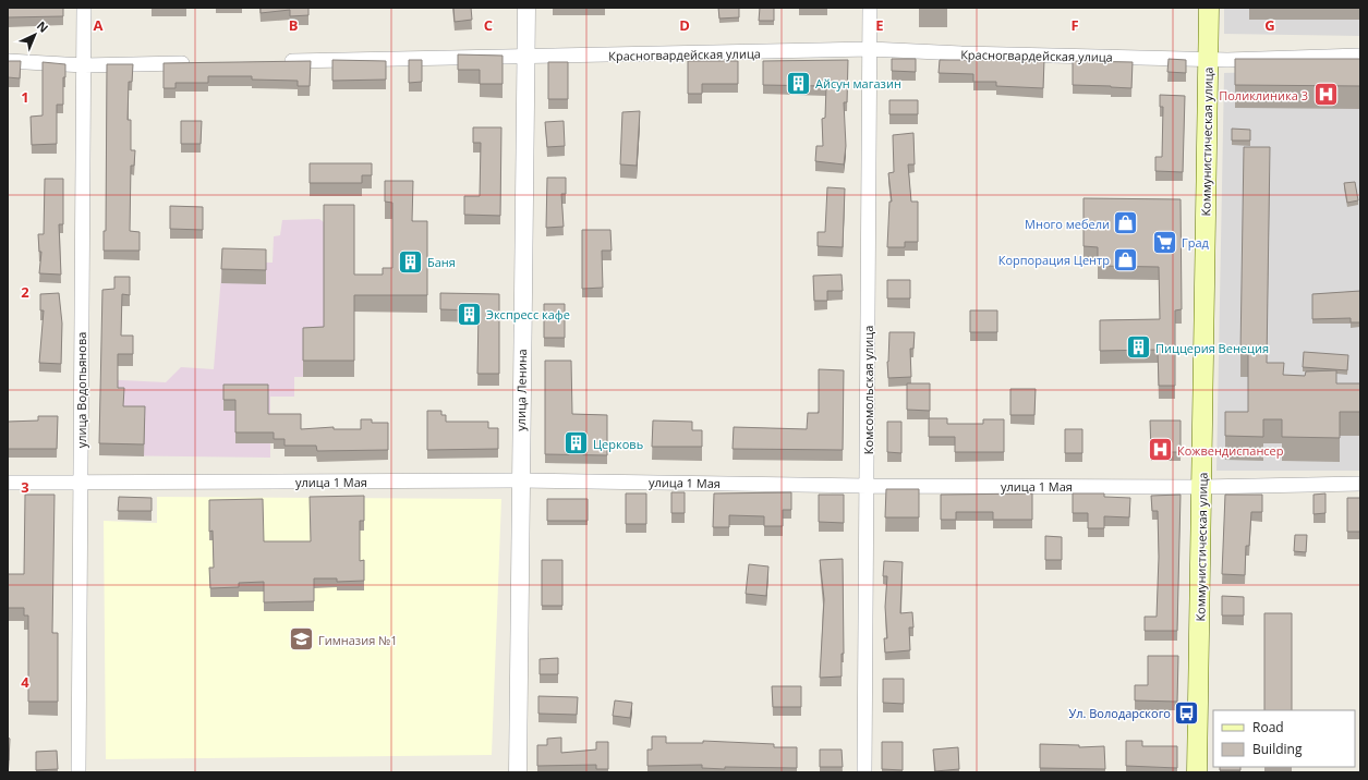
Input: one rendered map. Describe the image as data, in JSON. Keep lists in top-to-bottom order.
{
  "streets": {
    "main road": ["Коммунистическая улица"],
    "street": [
      "Красногвардейская улица",
      "улица Водопьянова",
      "улица Ленина",
      "Комсомольская улица",
      "улица 1 Мая"
    ]
  },
  "crossings": [
    ["Красногвардейская улица", "Коммунистическая улица"],
    ["Красногвардейская улица", "улица Ленина"],
    ["Красногвардейская улица", "Комсомольская улица"],
    ["Коммунистическая улица", "улица 1 Мая"],
    ["улица Водопьянова", "улица 1 Мая"],
    ["улица Ленина", "улица 1 Мая"],
    ["Комсомольская улица", "улица 1 Мая"]
  ],
  "places": {
    "building": [
      "Айсун магазин",
      "Баня",
      "Экспресс кафе",
      "Пиццерия Венеция",
      "Церковь"
    ],
    "hospital": ["Поликлиника 3", "Кожвендиспансер"],
    "shop": ["Много мебели", "Корпорация Центр"],
    "supermarket": ["Град"],
    "school or university": ["Гимназия №1"],
    "bus stop": ["Ул. Володарского"]
  },
  "legend": ["Road", "Building"],
  "north": "top right",
  "grid": {
    "columns": [
      "A",
      "B",
      "C",
      "D",
      "E",
      "F",
      "G"
    ],
    "rows": [
      "1",
      "2",
      "3",
      "4"
    ]
  }
}
